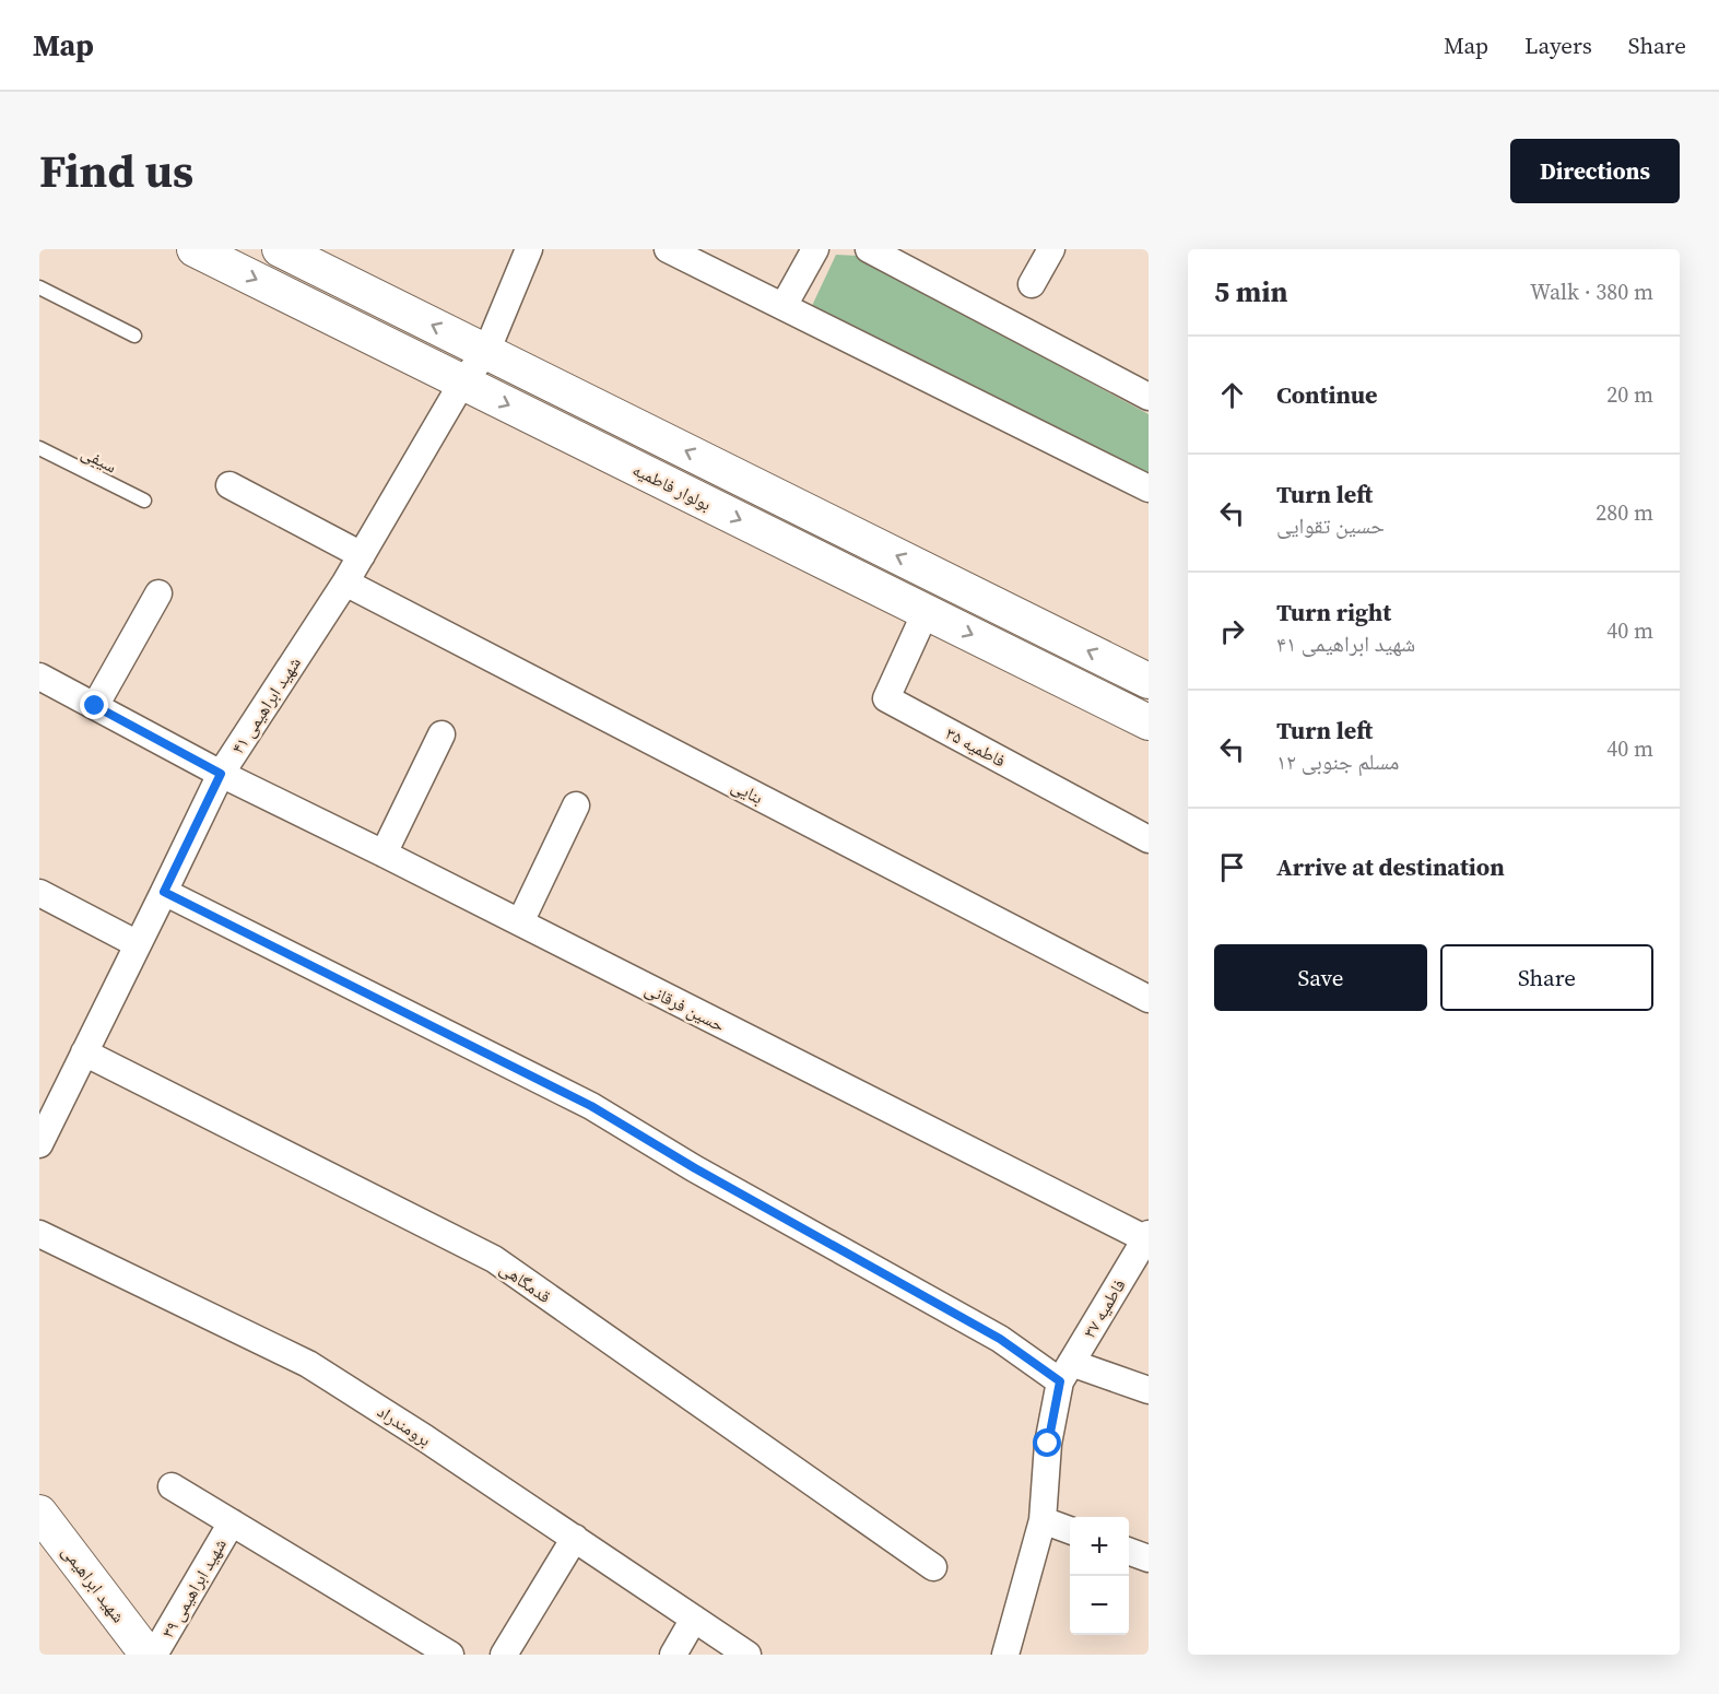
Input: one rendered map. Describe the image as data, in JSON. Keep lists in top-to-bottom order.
{
  "streets": {
    "street": [
      "بولوار فاطمیه",
      "شهید ابراهیمی ۴۱",
      "فاطمیه ۳۵",
      "بنایی",
      "حسین فرقانی",
      "قدمگاهی",
      "فاطمیه ۳۷",
      "برومندراد",
      "شهید ابراهیمی",
      "شهید ابراهیمی ۳۹"
    ],
    "lane": ["سیفی"]
  },
  "crossings": [
    ["بولوار فاطمیه", "شهید ابراهیمی ۴۱"],
    ["بولوار فاطمیه", "فاطمیه ۳۵"],
    ["شهید ابراهیمی ۴۱", "بنایی"],
    ["شهید ابراهیمی ۴۱", "حسین فرقانی"],
    ["شهید ابراهیمی ۴۱", "قدمگاهی"],
    ["حسین فرقانی", "فاطمیه ۳۷"]
  ],
  "page": {
    "header": "Map",
    "nav": ["Map", "Layers", "Share"],
    "title": "Find us",
    "buttons": [
      "Directions",
      ["Save", "Share"]
    ],
    "heading": ["5 min", "Walk · 380 m"],
    "list": [
      ["Continue", "20 m"],
      ["Turn left", "حسین تقوایی", "280 m"],
      ["Turn right", "شهید ابراهیمی ۴۱", "40 m"],
      ["Turn left", "مسلم جنوبی ۱۲", "40 m"],
      "Arrive at destination"
    ],
    "map_buttons": ["+", "−"]
  }
}
